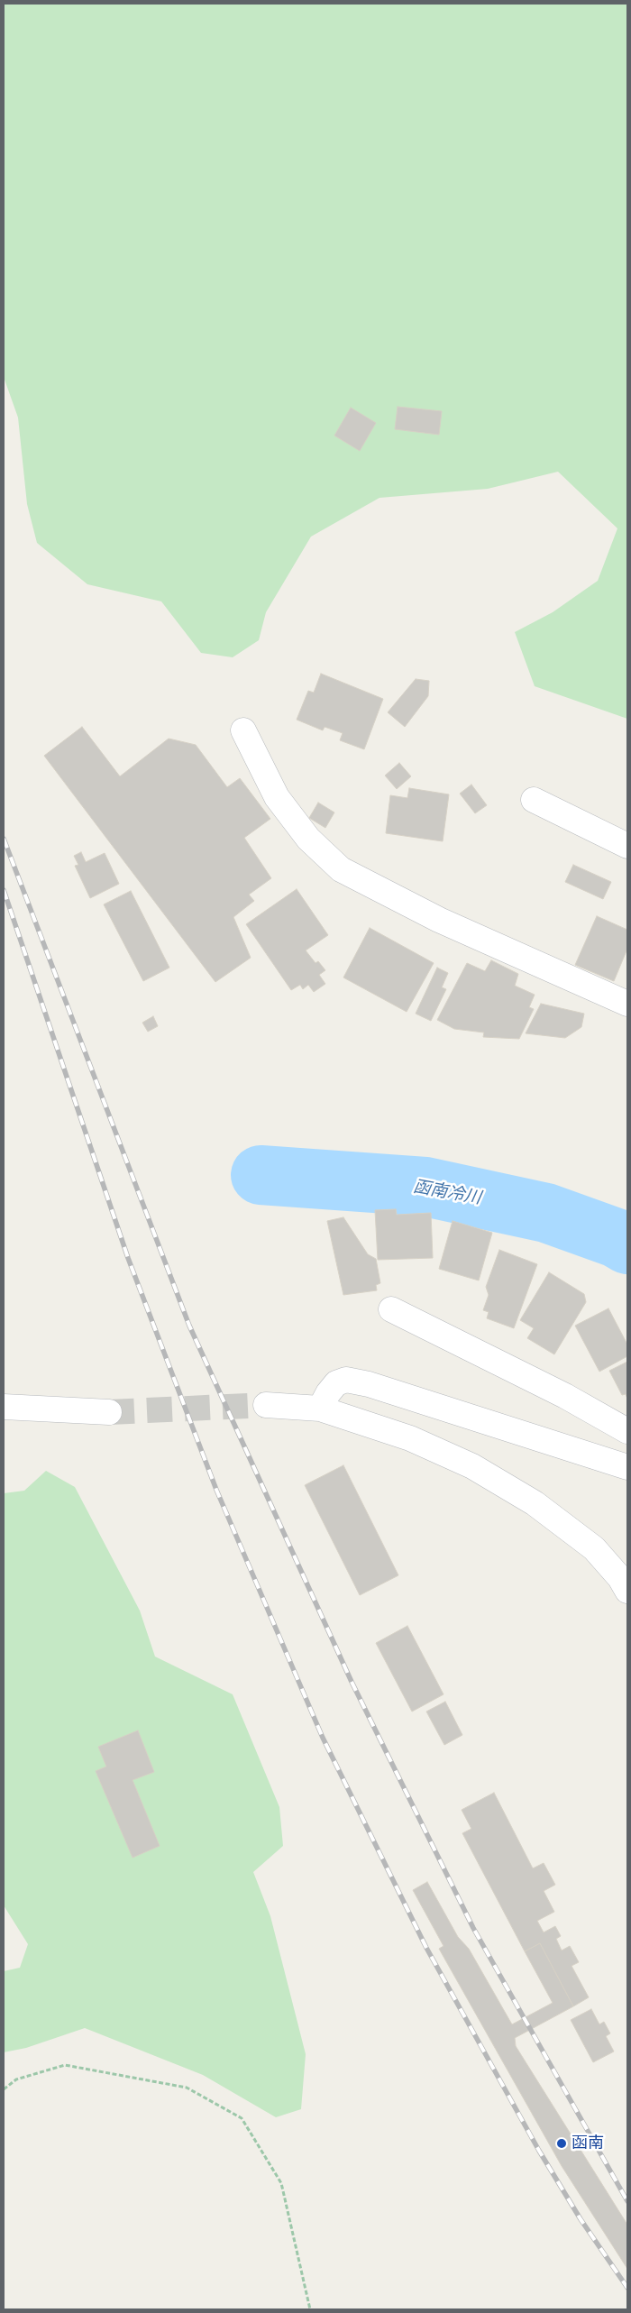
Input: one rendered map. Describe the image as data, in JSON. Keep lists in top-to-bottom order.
{
  "water": ["函南冷川"],
  "places": ["函南"]
}
